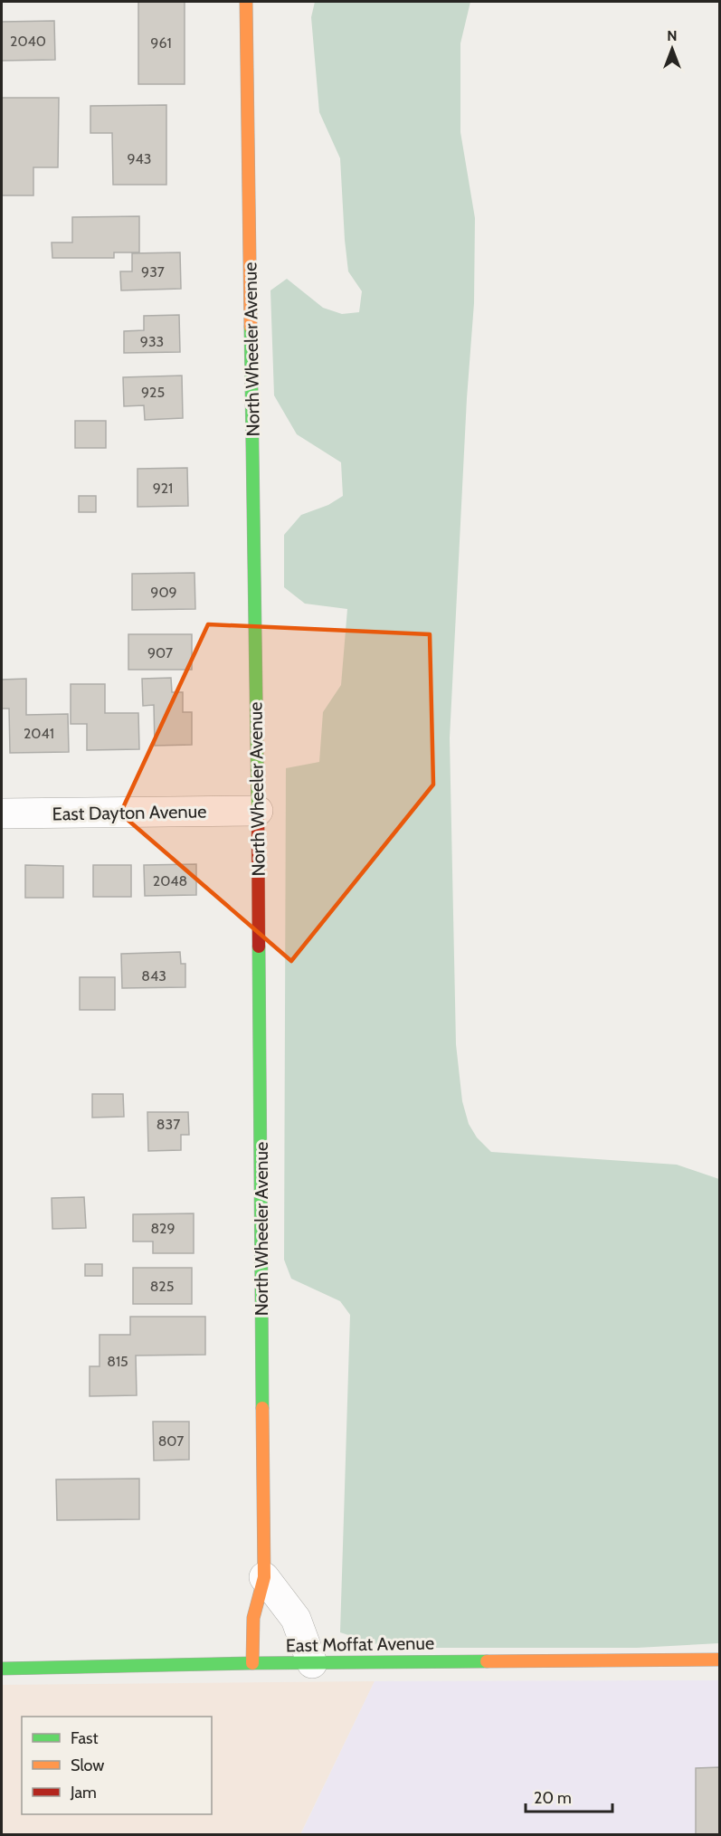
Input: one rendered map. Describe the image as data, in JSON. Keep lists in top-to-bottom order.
{
  "streets": {
    "street": ["North Wheeler Avenue", "East Dayton Avenue", "East Moffat Avenue"]
  },
  "crossings": [
    ["North Wheeler Avenue", "East Dayton Avenue"],
    ["North Wheeler Avenue", "East Moffat Avenue"]
  ],
  "house_numbers": [
    "2040",
    "961",
    "943",
    "937",
    "933",
    "925",
    "921",
    "909",
    "907",
    "2041",
    "2048",
    "843",
    "837",
    "829",
    "825",
    "815",
    "807"
  ],
  "legend": ["Fast", "Slow", "Jam"],
  "scale_bar": "20 m",
  "north": "top"
}
